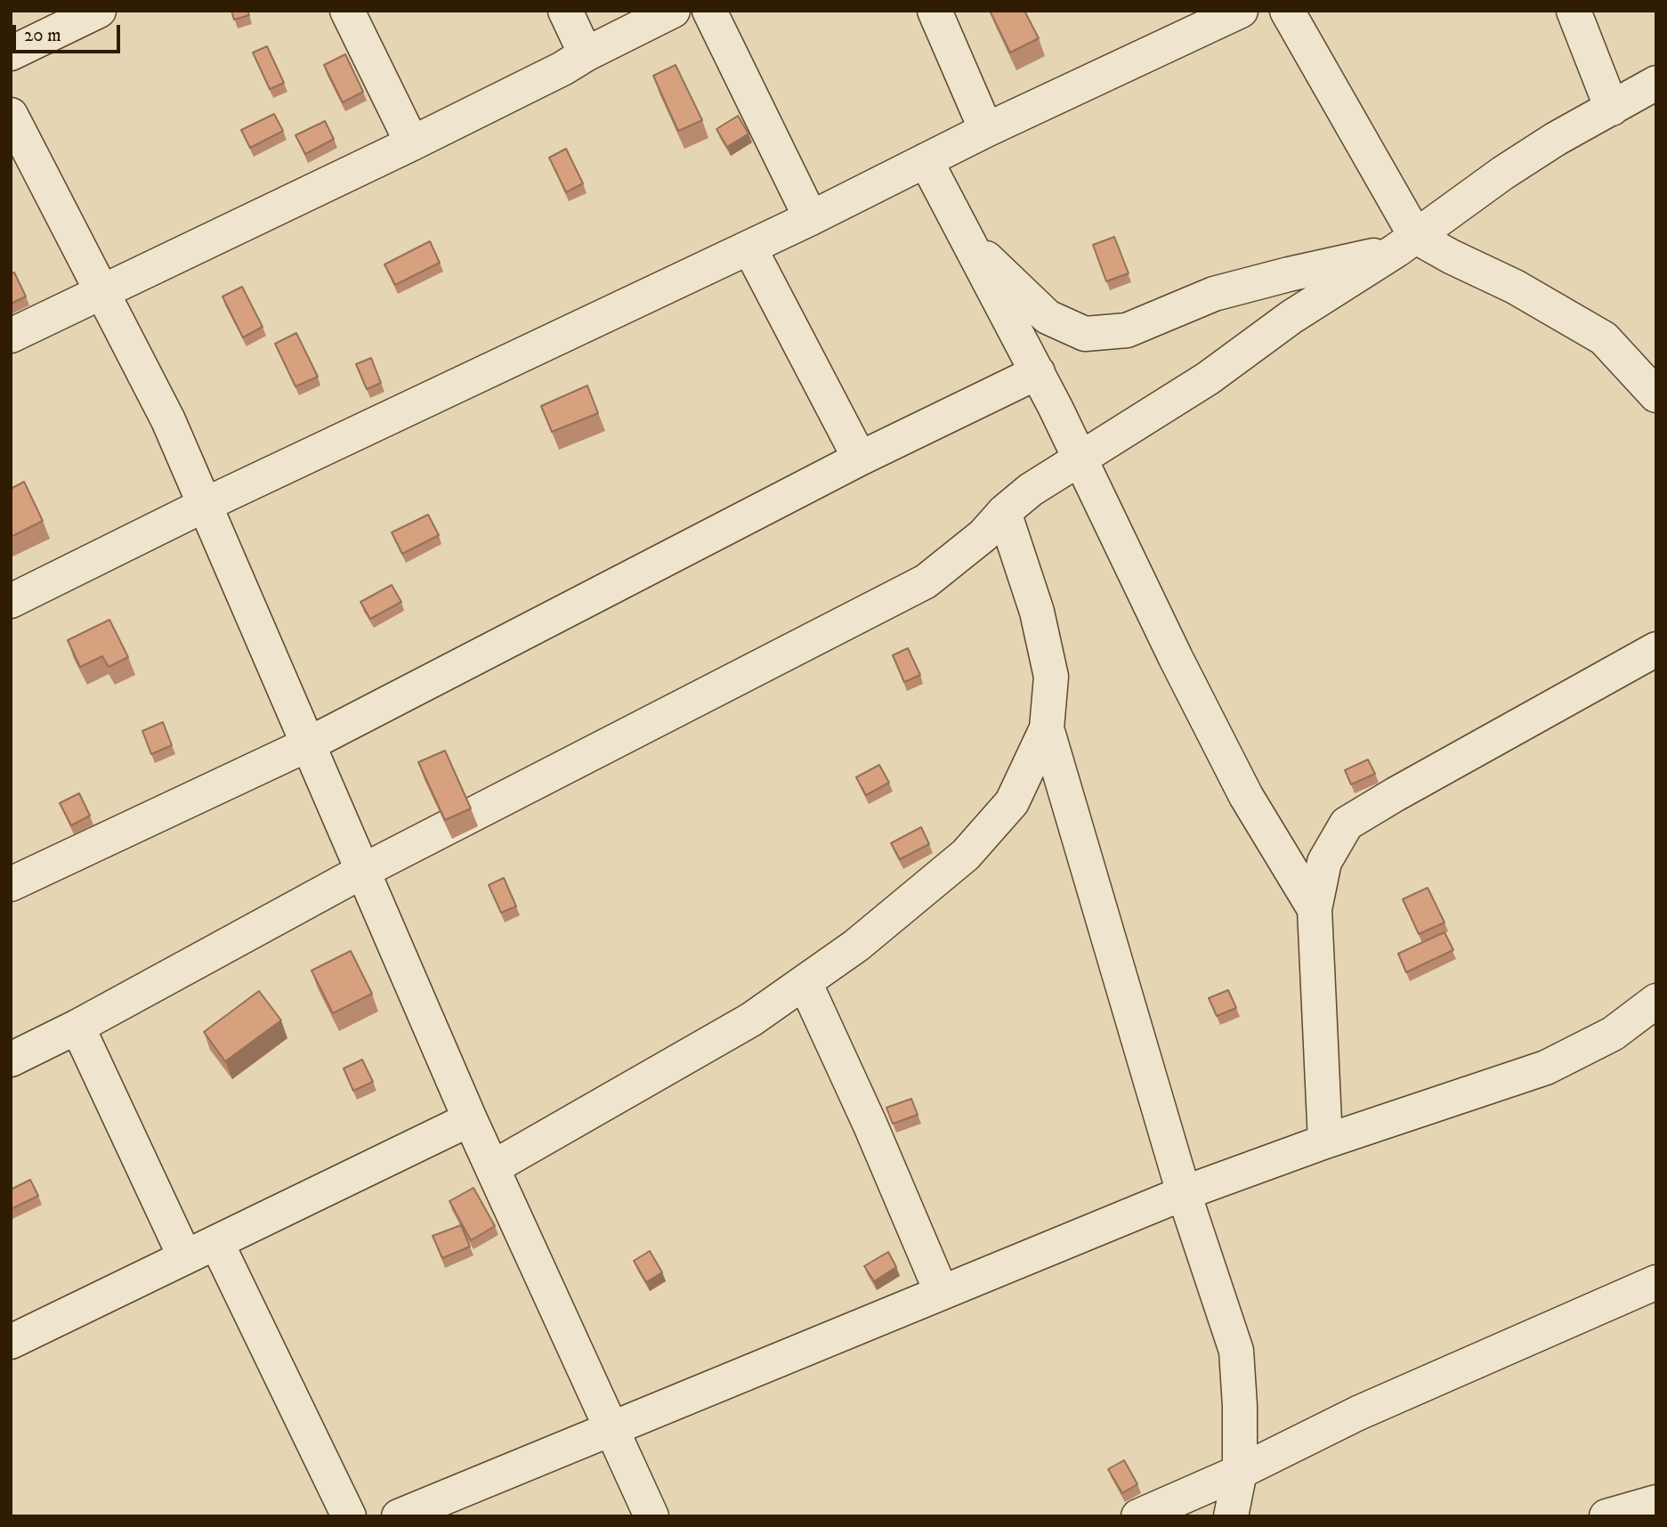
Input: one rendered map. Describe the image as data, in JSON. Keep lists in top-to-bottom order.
{
  "scale_bar": "20 m"
}
